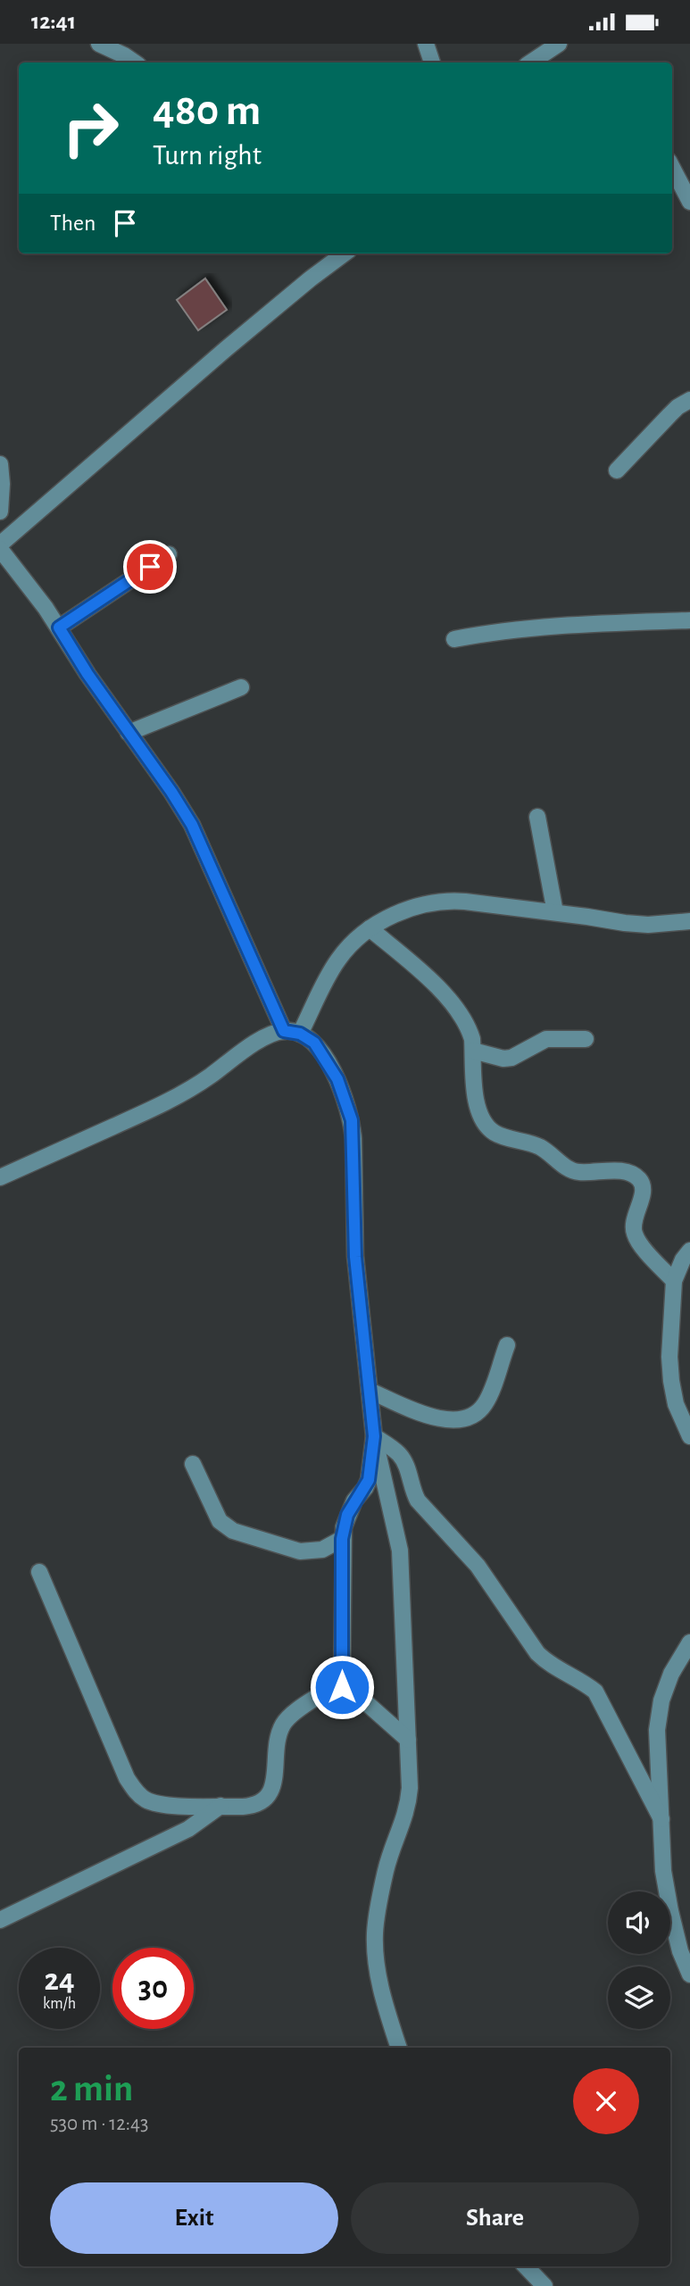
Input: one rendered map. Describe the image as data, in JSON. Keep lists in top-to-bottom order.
{
  "page": {
    "status": "12:41",
    "turn": ["480 m", "Turn right"],
    "then": "Then",
    "speed": "24 km/h",
    "limit": "30",
    "heading": ["2 min", "530 m · 12:43"],
    "buttons": ["Exit", "Share"]
  }
}
